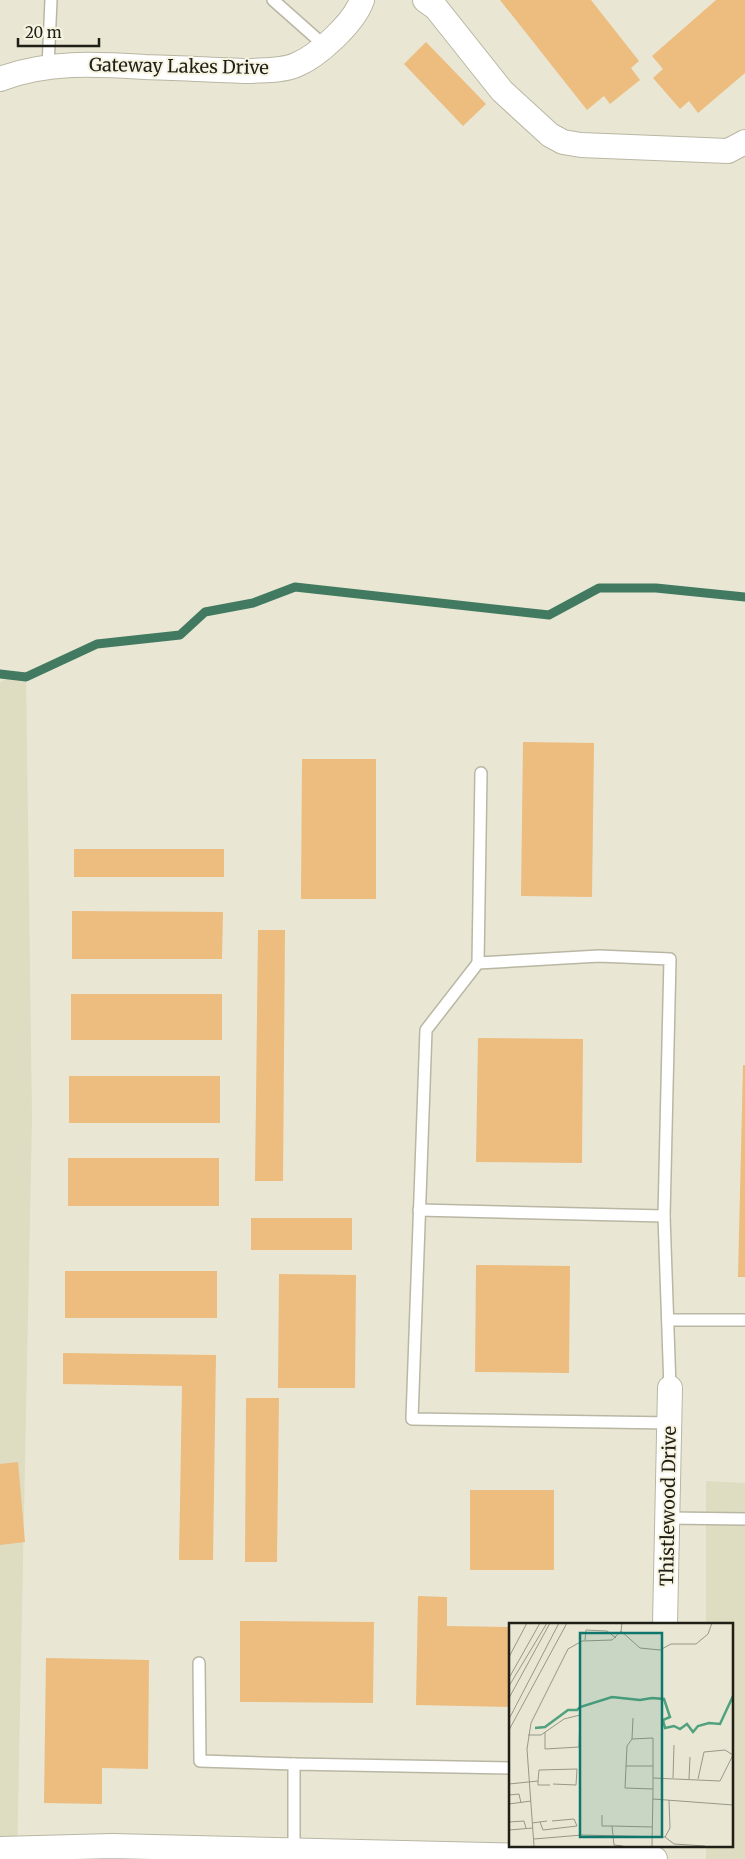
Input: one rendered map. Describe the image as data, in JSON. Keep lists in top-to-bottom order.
{
  "streets": {
    "street": ["Gateway Lakes Drive", "Thistlewood Drive"]
  },
  "scale_bar": "20 m"
}
